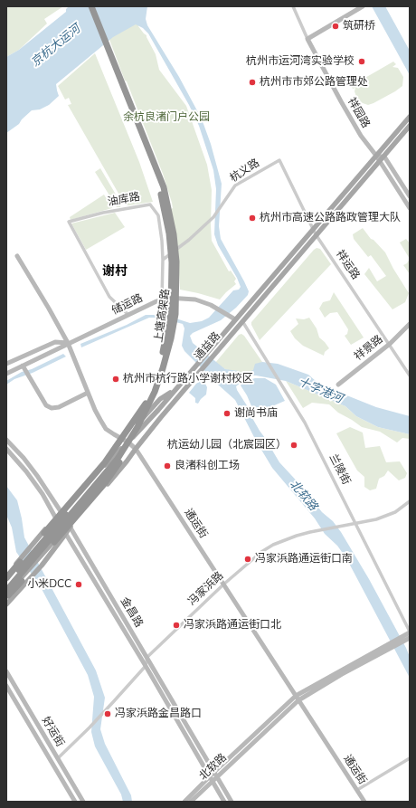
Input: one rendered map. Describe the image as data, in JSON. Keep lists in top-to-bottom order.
{
  "streets": {
    "highway": ["上塘高架路"],
    "main road": ["通益路"],
    "street": [
      "祥园路",
      "杭义路",
      "油库路",
      "祥运路",
      "储运路",
      "祥景路",
      "兰陵街",
      "通运街",
      "冯家浜路",
      "金昌路",
      "好运街",
      "北软路"
    ]
  },
  "crossings": [
    ["祥园路", "通益路"],
    ["杭义路", "油库路"],
    ["杭义路", "祥运路"],
    ["油库路", "储运路"],
    ["祥运路", "通益路"],
    ["祥运路", "祥景路"],
    ["储运路", "通益路"],
    ["储运路", "通运街"],
    ["上塘高架路", "通益路"],
    ["通益路", "兰陵街"],
    ["通益路", "通运街"],
    ["通益路", "金昌路"],
    ["兰陵街", "冯家浜路"],
    ["兰陵街", "北软路"],
    ["通运街", "冯家浜路"],
    ["通运街", "北软路"],
    ["冯家浜路", "金昌路"],
    ["金昌路", "北软路"]
  ],
  "districts": ["谢村"],
  "water": ["京杭大运河", "十字港河", "北软路"],
  "parks": ["余杭良渚门户公园"],
  "places": [
    "筑研桥",
    "杭州市运河湾实验学校",
    "杭州市市郊公路管理处",
    "杭州市高速公路路政管理大队",
    "杭州市杭行路小学谢村校区",
    "谢尚书庙",
    "杭运幼儿园（北宸园区）",
    "良渚科创工场",
    "冯家浜路通运街口南",
    "小米DCC",
    "冯家浜路通运街口北",
    "冯家浜路金昌路口"
  ]
}
